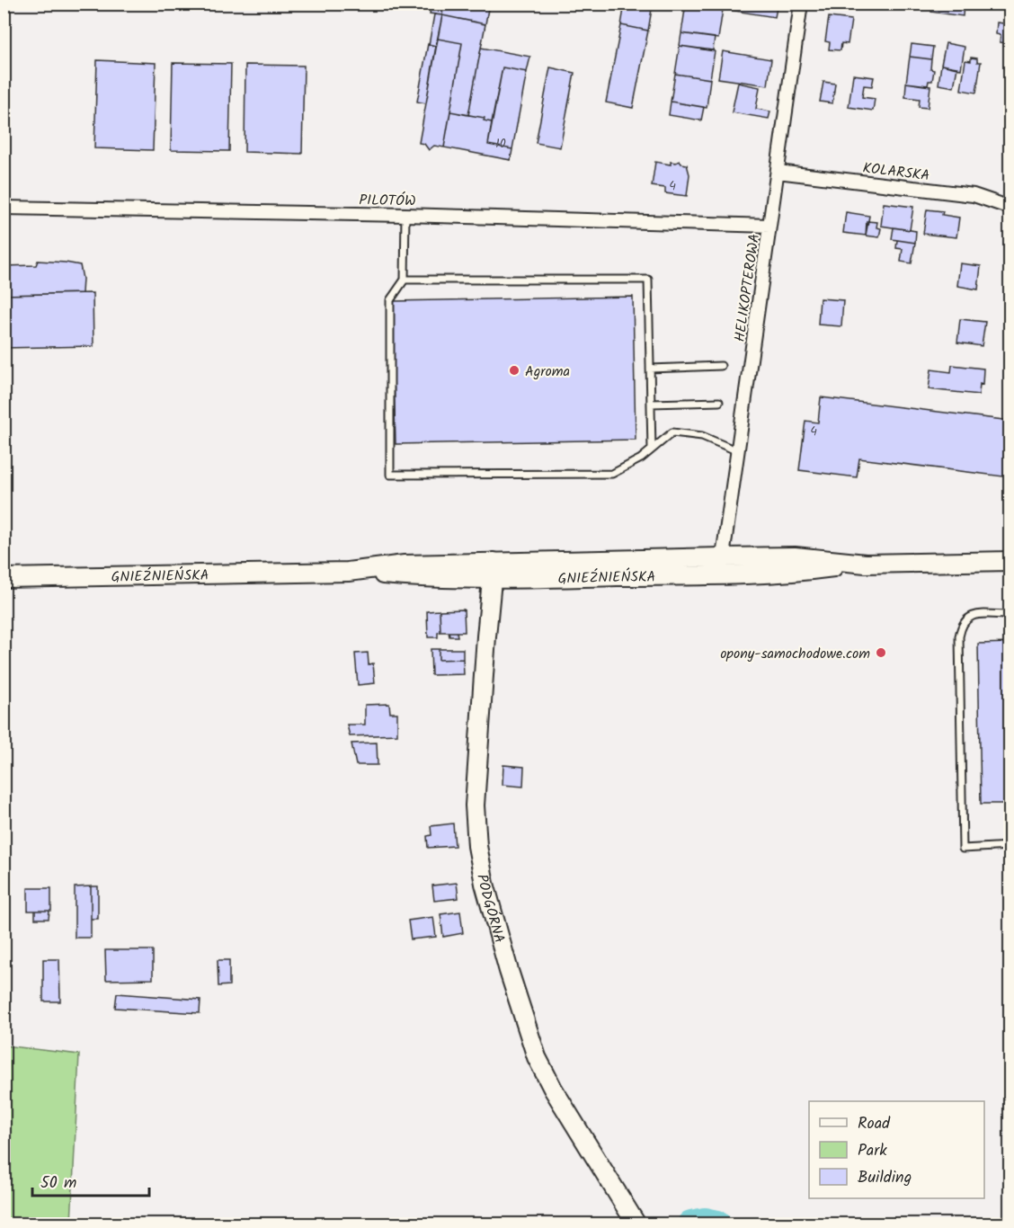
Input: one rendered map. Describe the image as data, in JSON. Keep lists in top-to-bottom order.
{
  "streets": {
    "main road": ["GNIEŹNIEŃSKA", "PODGÓRNA"],
    "street": ["KOLARSKA", "PILOTÓW", "HELIKOPTEROWA"]
  },
  "crossings": [
    ["KOLARSKA", "HELIKOPTEROWA"],
    ["PILOTÓW", "HELIKOPTEROWA"],
    ["HELIKOPTEROWA", "GNIEŹNIEŃSKA"],
    ["GNIEŹNIEŃSKA", "PODGÓRNA"]
  ],
  "places": ["Agroma", "opony-samochodowe.com"],
  "house_numbers": ["10", "4", "4"],
  "legend": ["Road", "Park", "Building"],
  "scale_bar": "50 m"
}
